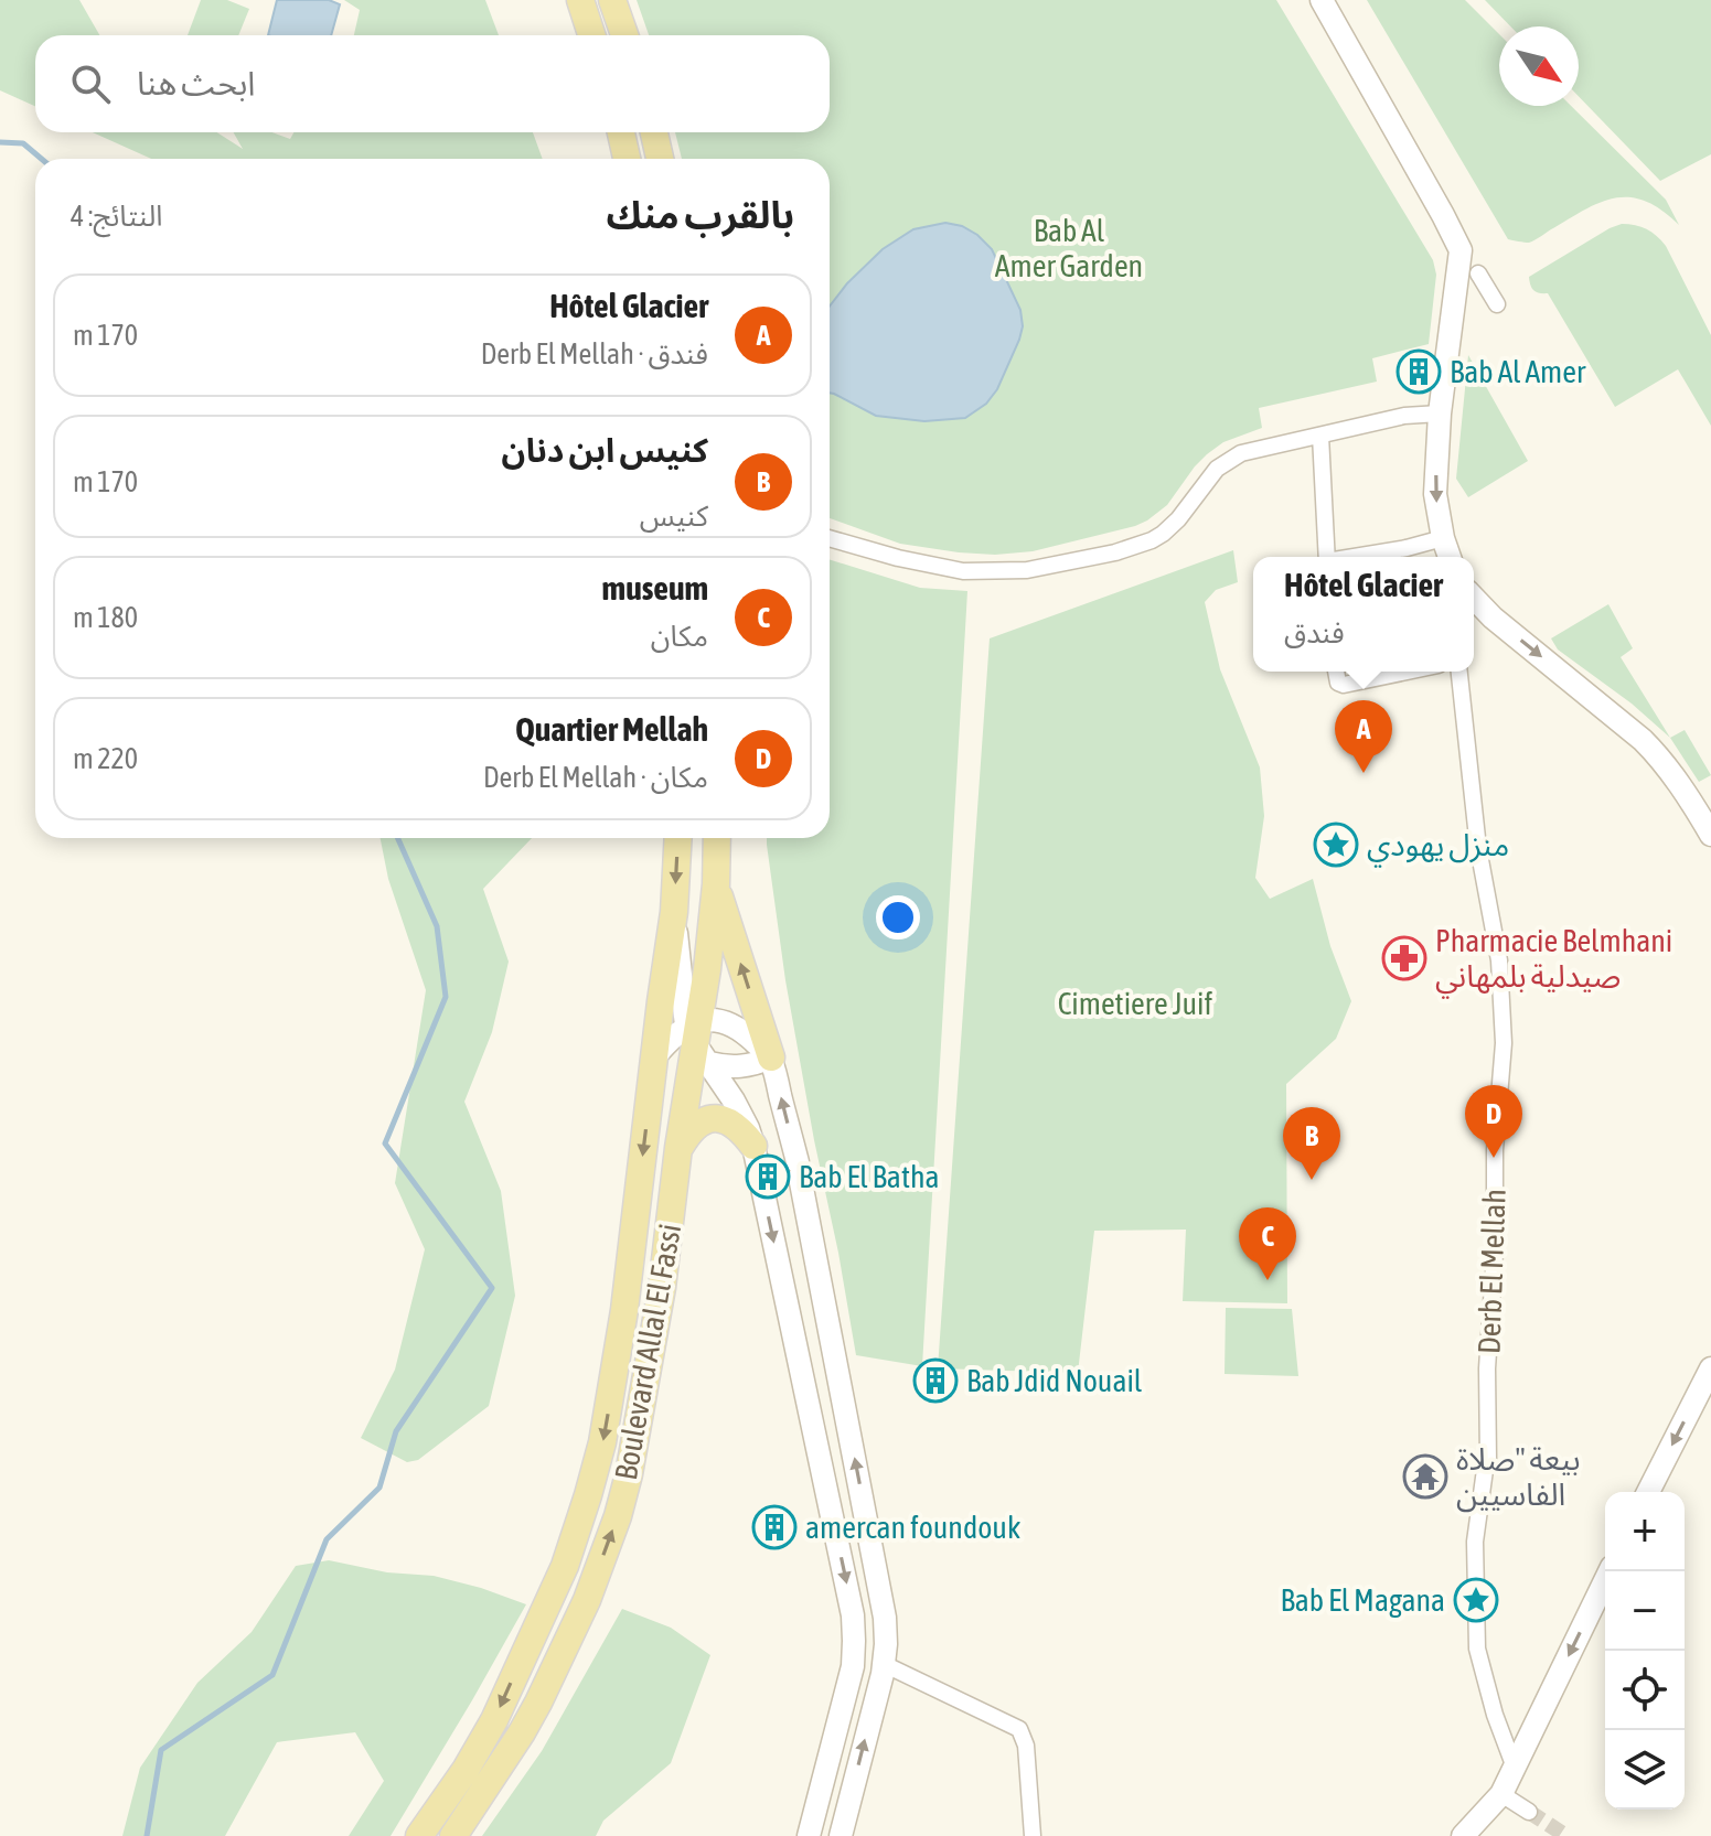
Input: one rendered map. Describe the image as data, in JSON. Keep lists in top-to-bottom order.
{
  "streets": {
    "main road": ["Boulevard Allal El Fassi"],
    "street": ["Derb El Mellah"]
  },
  "parks": ["Bab Al Amer Garden", "Cimetiere Juif"],
  "places": {
    "building": [
      "Bab Al Amer",
      "Bab El Batha",
      "Bab Jdid Nouail",
      "amercan foundouk"
    ],
    "place": ["منزل يهودي", "Bab El Magana"],
    "pharmacy": ["Pharmacie Belmhani صيدلية بلمهاني"],
    "temple": ["بيعة \"صلاة الفاسيين"]
  },
  "north": "bottom right",
  "page": {
    "search": "ابحث هنا",
    "heading": ["بالقرب منك", "النتائج: 4"],
    "list": [
      {
        "mark": "A",
        "name": "Hôtel Glacier",
        "note": "فندق · Derb El Mellah",
        "value": "170 m"
      },
      {
        "mark": "B",
        "name": "كنيس ابن دنان",
        "note": "كنيس",
        "value": "170 m"
      },
      {
        "mark": "C",
        "name": "museum",
        "note": "مكان",
        "value": "180 m"
      },
      {
        "mark": "D",
        "name": "Quartier Mellah",
        "note": "مكان · Derb El Mellah",
        "value": "220 m"
      }
    ],
    "popup": ["Hôtel Glacier", "فندق"],
    "pins": [
      "A",
      "D",
      "B",
      "C"
    ],
    "map_buttons": ["+", "−"]
  }
}
